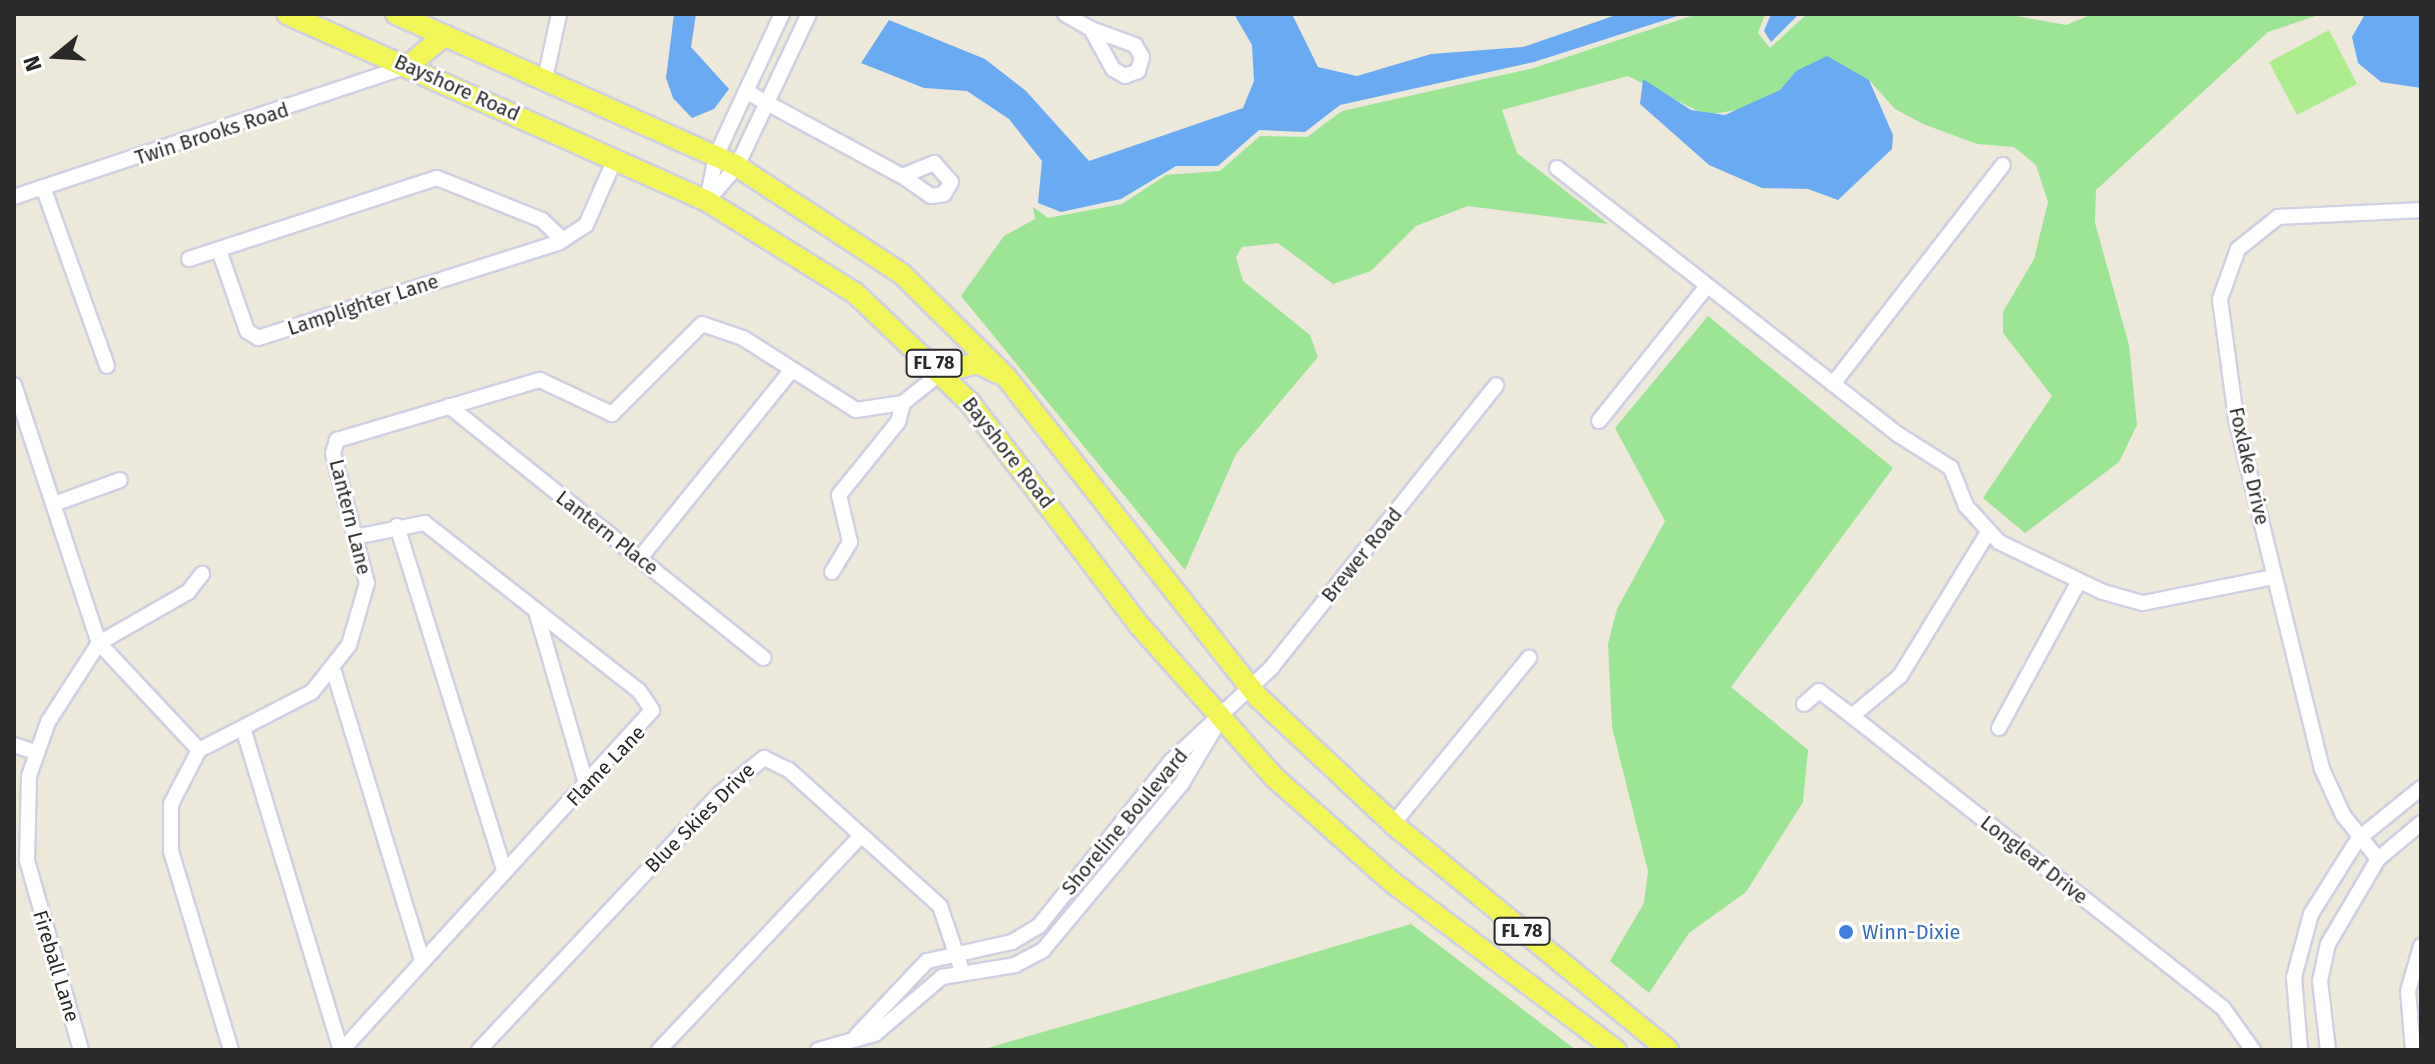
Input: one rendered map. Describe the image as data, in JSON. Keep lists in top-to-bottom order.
{
  "streets": {
    "main road": ["Bayshore Road", "FL 78"],
    "street": [
      "Twin Brooks Road",
      "Lamplighter Lane",
      "Foxlake Drive",
      "Lantern Lane",
      "Lantern Place",
      "Brewer Road",
      "Flame Lane",
      "Blue Skies Drive",
      "Shoreline Boulevard",
      "Longleaf Drive",
      "Fireball Lane"
    ]
  },
  "crossings": [
    ["Bayshore Road", "Twin Brooks Road"],
    ["Bayshore Road", "Lamplighter Lane"],
    ["Bayshore Road", "Brewer Road"],
    ["Bayshore Road", "Shoreline Boulevard"],
    ["FL 78", "Brewer Road"],
    ["Lantern Lane", "Lantern Place"],
    ["Lantern Lane", "Flame Lane"],
    ["Brewer Road", "Shoreline Boulevard"],
    ["Blue Skies Drive", "Shoreline Boulevard"]
  ],
  "places": ["Winn-Dixie"],
  "north": "left"
}
